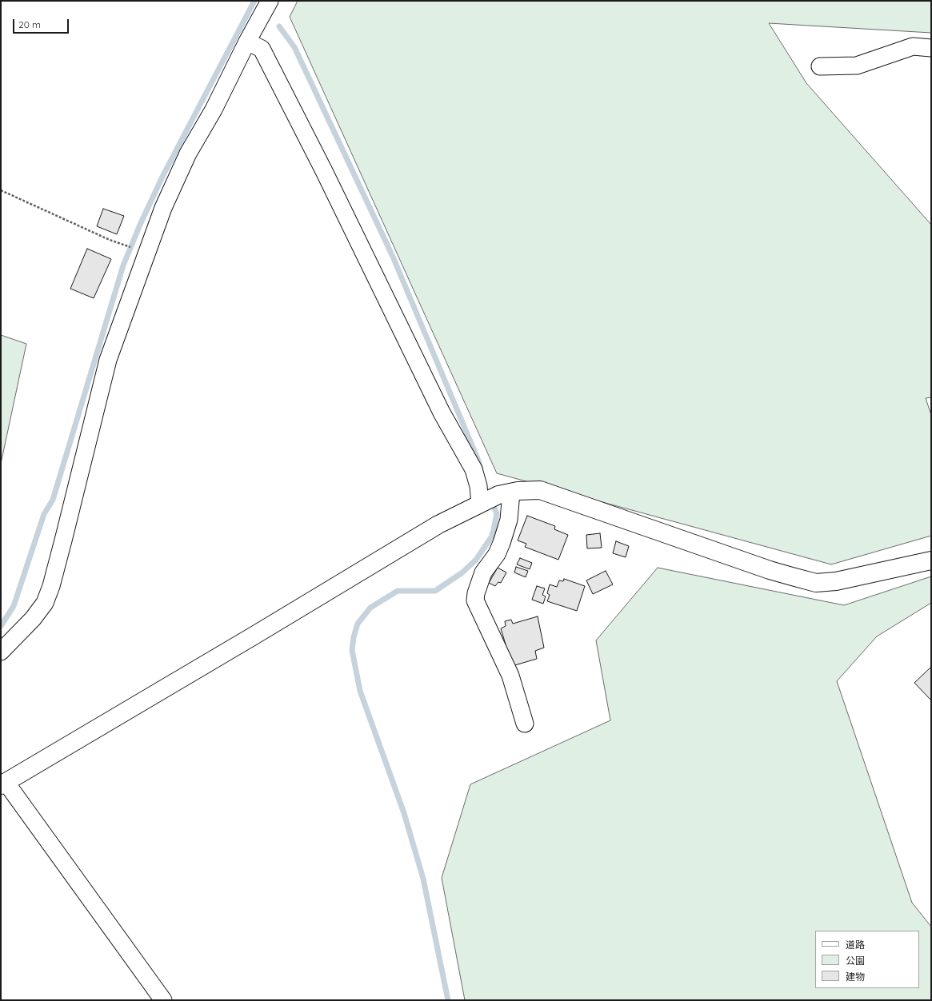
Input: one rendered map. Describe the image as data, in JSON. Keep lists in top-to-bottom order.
{
  "legend": ["道路", "公園", "建物"],
  "scale_bar": "20 m"
}
